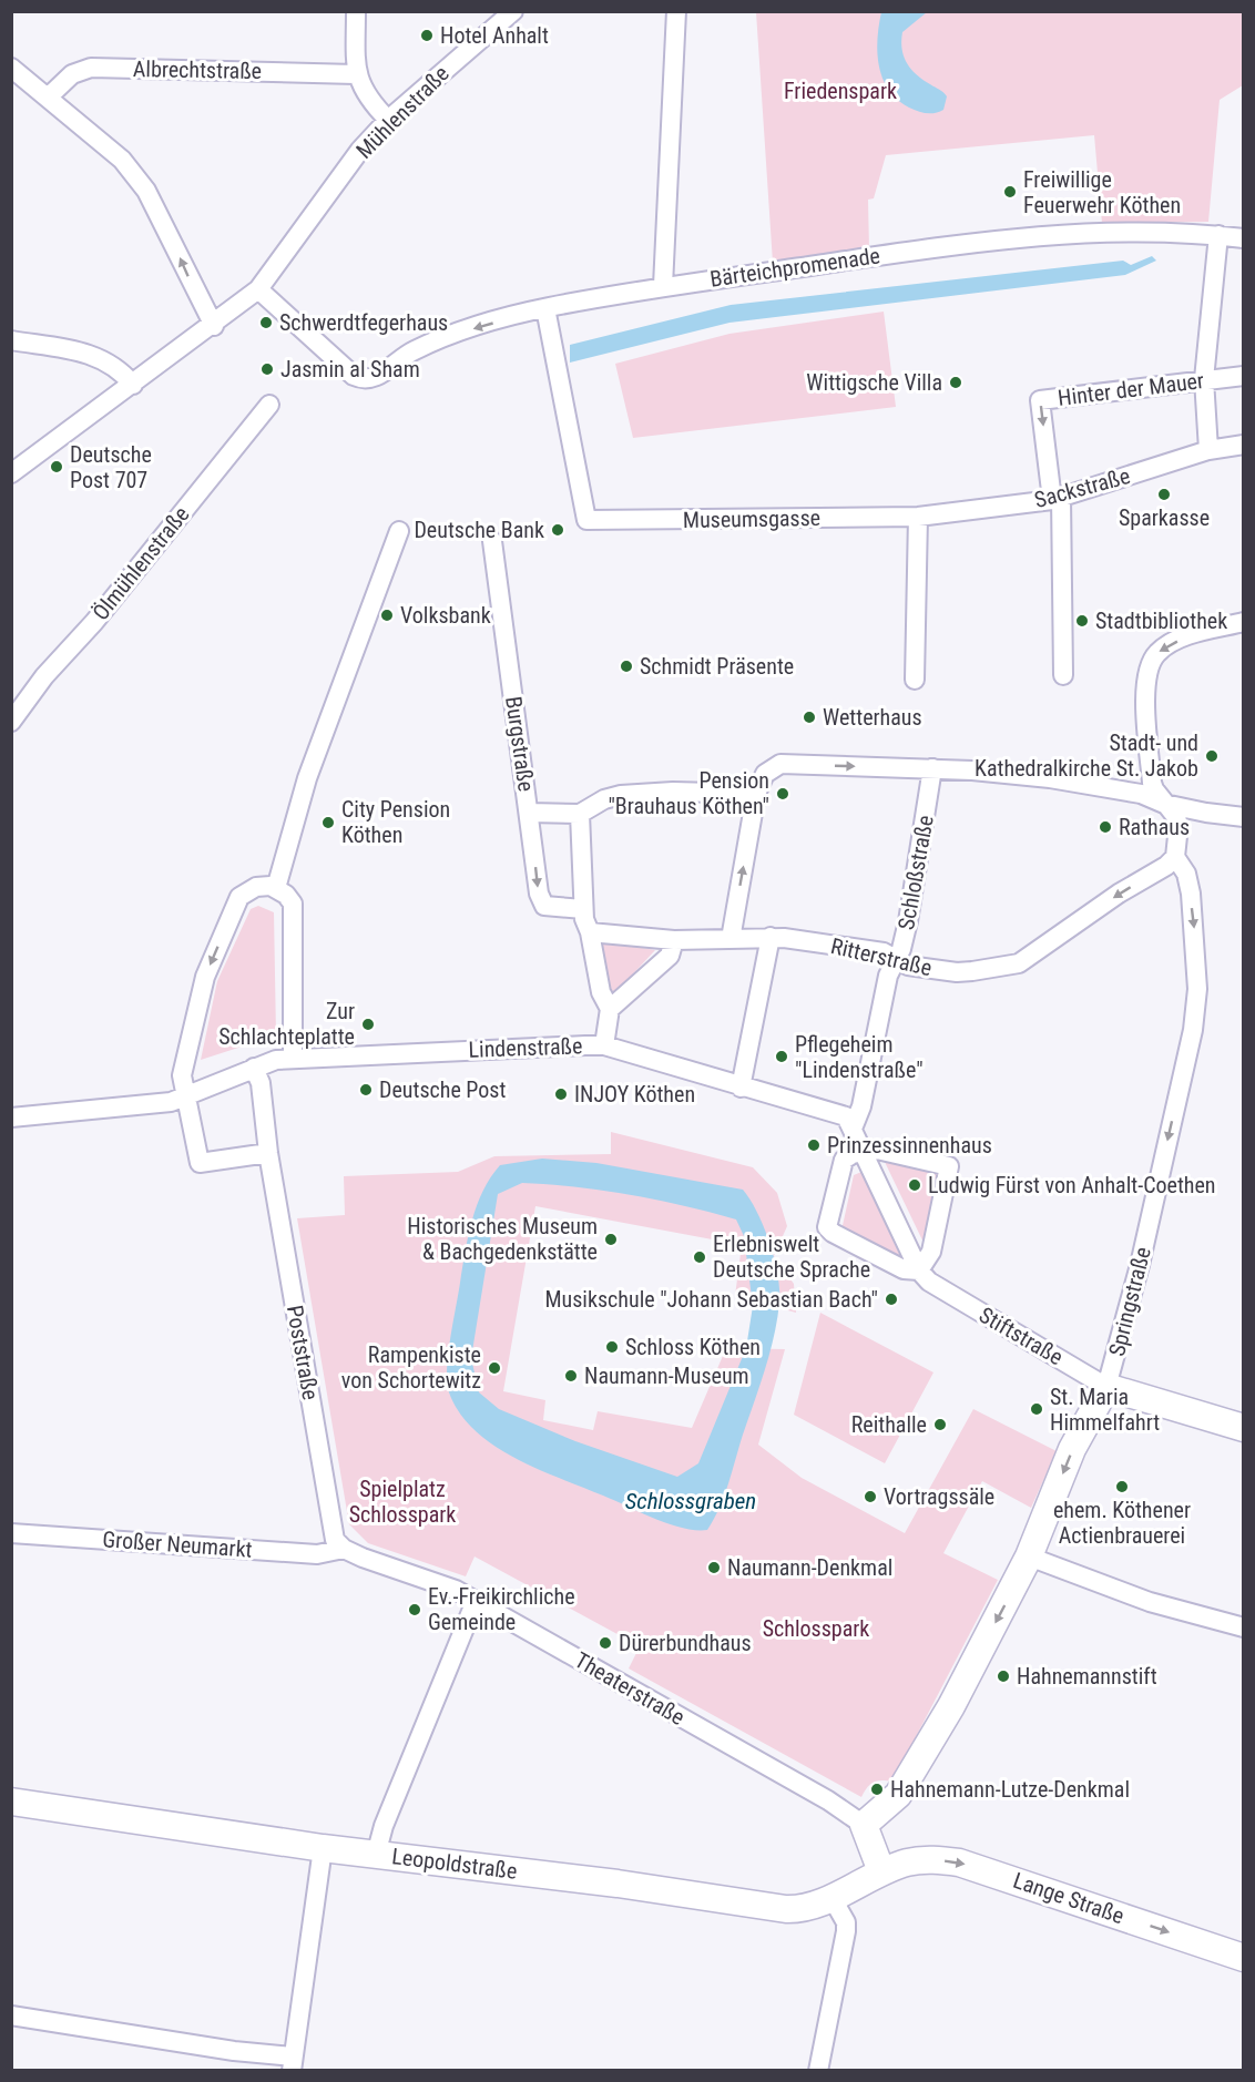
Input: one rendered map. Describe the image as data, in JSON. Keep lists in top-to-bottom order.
{
  "streets": {
    "main road": [
      "Springstraße",
      "Stiftstraße",
      "Leopoldstraße",
      "Lange Straße"
    ],
    "street": [
      "Albrechtstraße",
      "Mühlenstraße",
      "Bärteichpromenade",
      "Hinter der Mauer",
      "Sackstraße",
      "Museumsgasse",
      "Ölmühlenstraße",
      "Burgstraße",
      "Schloßstraße",
      "Ritterstraße",
      "Lindenstraße",
      "Poststraße",
      "Großer Neumarkt",
      "Theaterstraße"
    ]
  },
  "crossings": [
    ["Mühlenstraße", "Bärteichpromenade"],
    ["Bärteichpromenade", "Museumsgasse"],
    ["Hinter der Mauer", "Sackstraße"],
    ["Sackstraße", "Museumsgasse"],
    ["Schloßstraße", "Ritterstraße"],
    ["Schloßstraße", "Lindenstraße"],
    ["Ritterstraße", "Springstraße"],
    ["Lindenstraße", "Poststraße"],
    ["Springstraße", "Stiftstraße"],
    ["Springstraße", "Theaterstraße"],
    ["Poststraße", "Großer Neumarkt"],
    ["Poststraße", "Theaterstraße"],
    ["Großer Neumarkt", "Theaterstraße"],
    ["Leopoldstraße", "Lange Straße"]
  ],
  "one_way": ["Ritterstraße", "Springstraße", "Lange Straße"],
  "water": ["Schlossgraben"],
  "parks": ["Friedenspark", "Spielplatz Schlosspark", "Schlosspark"],
  "places": [
    "Hotel Anhalt",
    "Freiwillige Feuerwehr Köthen",
    "Schwerdtfegerhaus",
    "Jasmin al Sham",
    "Wittigsche Villa",
    "Deutsche Post 707",
    "Sparkasse",
    "Deutsche Bank",
    "Volksbank",
    "Stadtbibliothek",
    "Schmidt Präsente",
    "Wetterhaus",
    "Stadt- und Kathedralkirche St. Jakob",
    "Pension \"Brauhaus Köthen\"",
    "City Pension Köthen",
    "Rathaus",
    "Zur Schlachteplatte",
    "Pflegeheim \"Lindenstraße\"",
    "Deutsche Post",
    "INJOY Köthen",
    "Prinzessinnenhaus",
    "Ludwig Fürst von Anhalt-Coethen",
    "Historisches Museum & Bachgedenkstätte",
    "Erlebniswelt Deutsche Sprache",
    "Musikschule \"Johann Sebastian Bach\"",
    "Schloss Köthen",
    "Rampenkiste von Schortewitz",
    "Naumann-Museum",
    "St. Maria Himmelfahrt",
    "Reithalle",
    "ehem. Köthener Actienbrauerei",
    "Vortragssäle",
    "Naumann-Denkmal",
    "Ev.-Freikirchliche Gemeinde",
    "Dürerbundhaus",
    "Hahnemannstift",
    "Hahnemann-Lutze-Denkmal"
  ]
}
